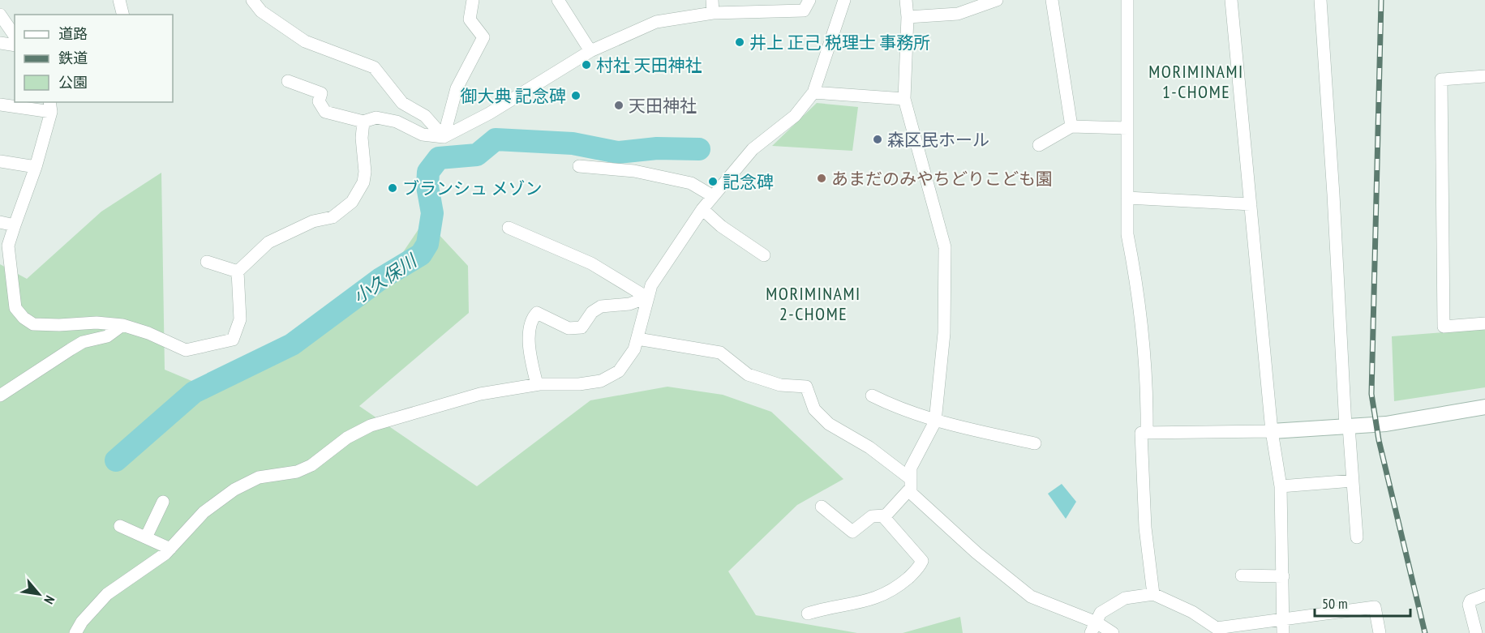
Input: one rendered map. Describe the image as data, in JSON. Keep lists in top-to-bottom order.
{
  "districts": ["MORIMINAMI 1-CHOME", "MORIMINAMI 2-CHOME"],
  "water": ["小久保川"],
  "places": [
    "井上 正己 税理士 事務所",
    "村社 天田神社",
    "御大典 記念碑",
    "天田神社",
    "森区民ホール",
    "あまだのみやちどりこども園",
    "記念碑",
    "ブランシュ メゾン"
  ],
  "legend": ["道路", "鉄道", "公園"],
  "scale_bar": "50 m",
  "north": "bottom right"
}
